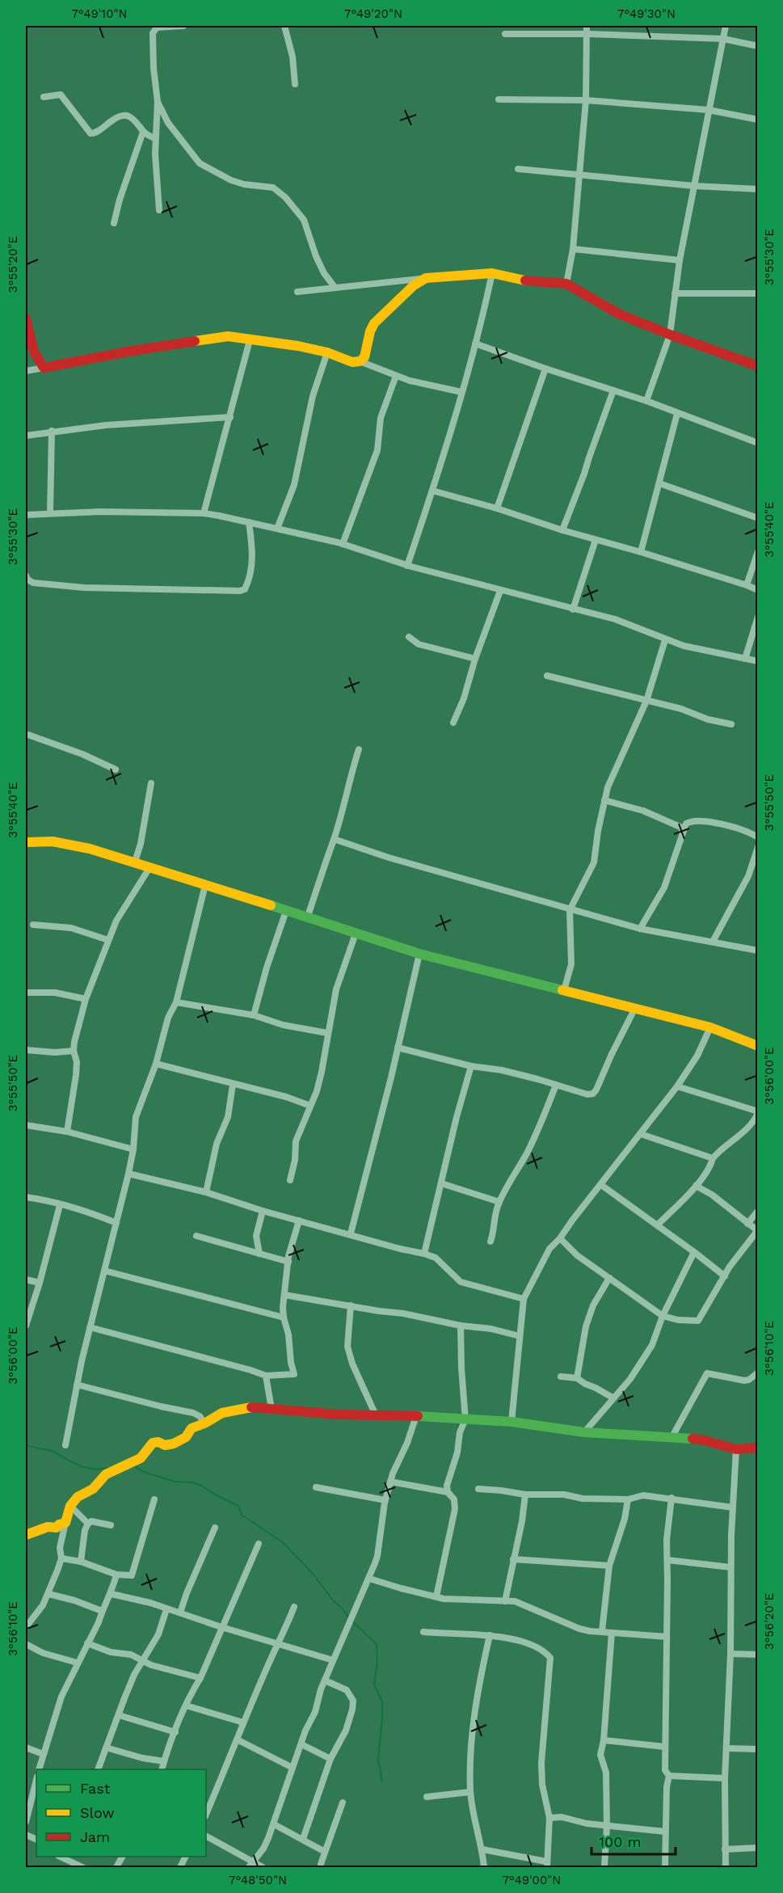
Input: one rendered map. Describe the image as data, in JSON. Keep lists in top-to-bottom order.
{
  "legend": ["Fast", "Slow", "Jam"],
  "scale_bar": "100 m",
  "coordinates": [
    "7°49'10\"N",
    "7°49'20\"N",
    "7°49'30\"N",
    "3°55'30\"E",
    "3°55'20\"E",
    "3°55'40\"E",
    "3°55'50\"E",
    "3°56'00\"E",
    "3°56'10\"E",
    "3°56'20\"E",
    "7°48'50\"N",
    "7°49'00\"N"
  ]
}
